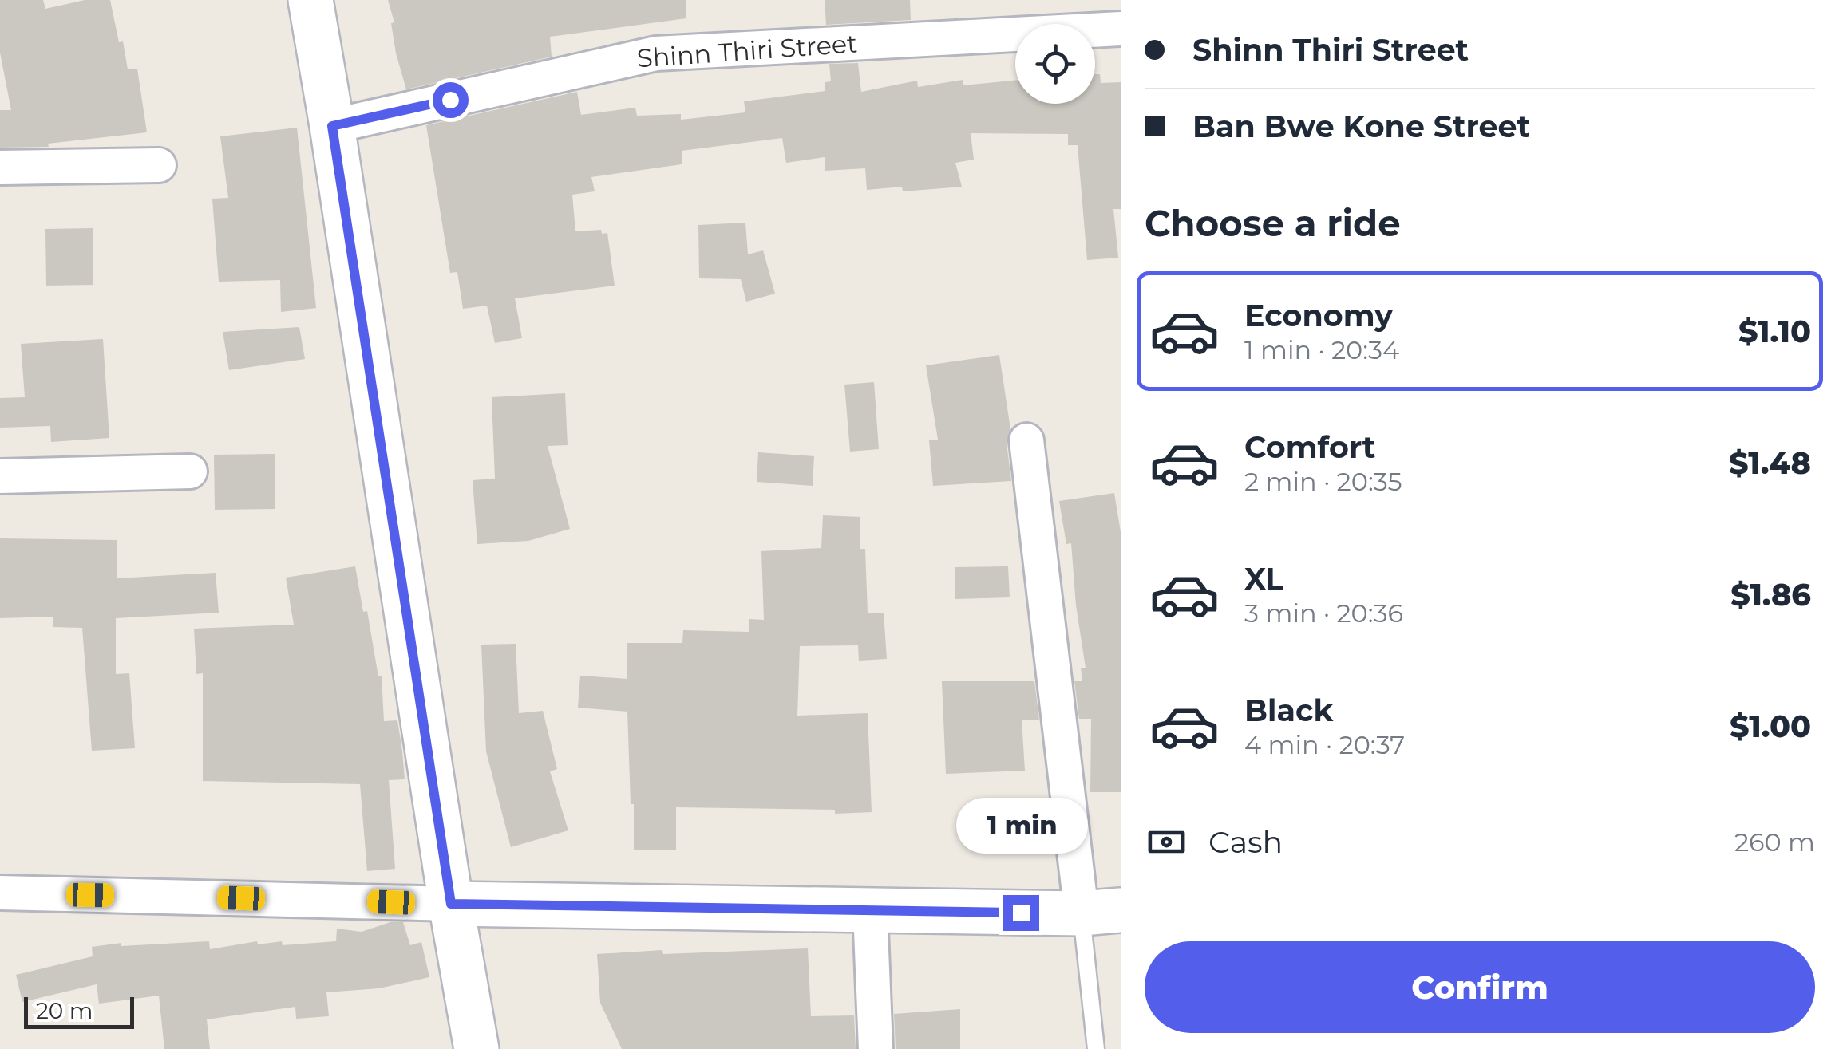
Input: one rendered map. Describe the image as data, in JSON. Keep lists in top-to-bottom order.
{
  "streets": {
    "street": ["Shinn Thiri Street"]
  },
  "scale_bar": "20 m",
  "page": {
    "banner": ["Shinn Thiri Street", "Ban Bwe Kone Street"],
    "heading": "Choose a ride",
    "list": [
      {
        "name": "Economy",
        "note": "1 min · 20:34",
        "value": "$1.10"
      },
      {
        "name": "Comfort",
        "note": "2 min · 20:35",
        "value": "$1.48"
      },
      {
        "name": "XL",
        "note": "3 min · 20:36",
        "value": "$1.86"
      },
      {
        "name": "Black",
        "note": "4 min · 20:37",
        "value": "$1.00"
      }
    ],
    "bubble": "1 min",
    "pay": ["Cash", "260 m"],
    "buttons": "Confirm",
    "scale": "20 m"
  }
}
